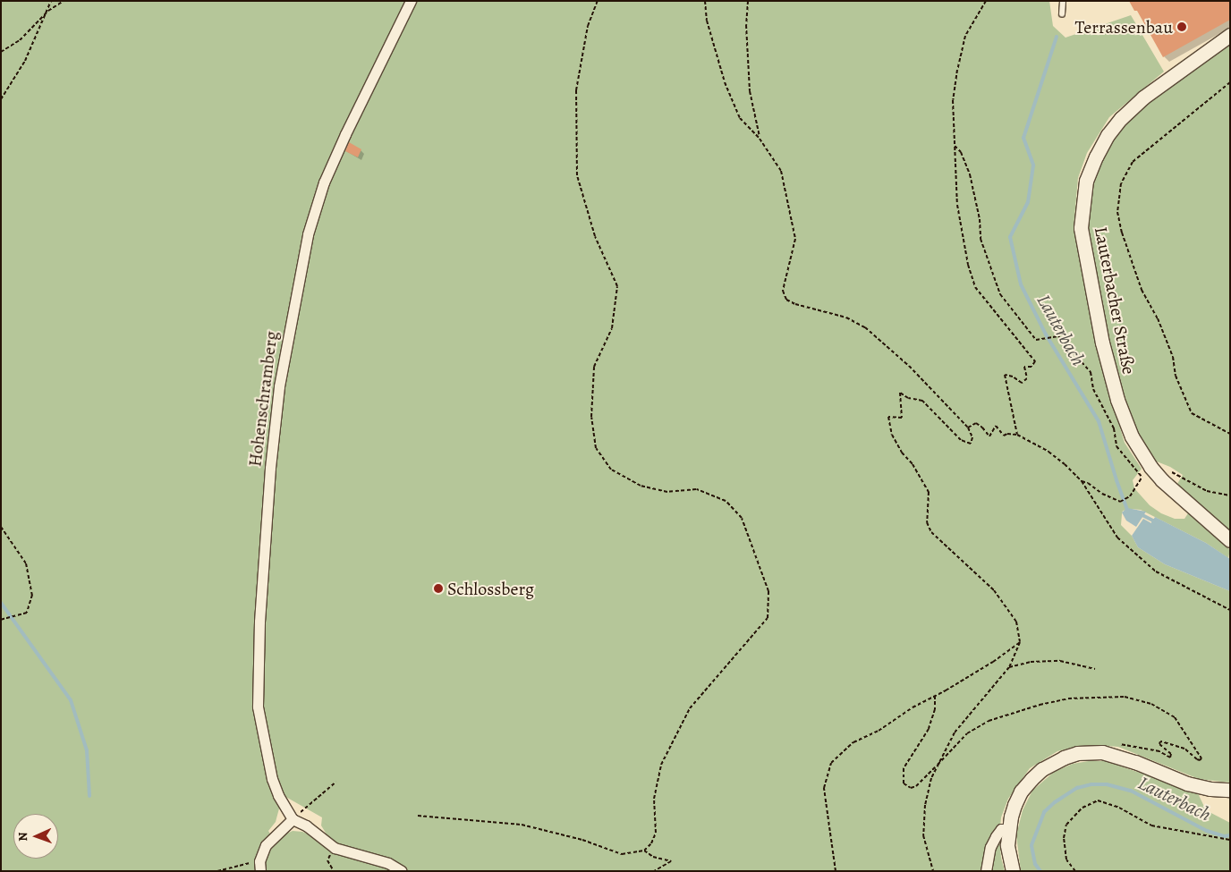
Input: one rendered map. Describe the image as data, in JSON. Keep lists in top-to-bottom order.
{
  "streets": {
    "main road": ["Lauterbacher Straße"],
    "street": ["Hohenschramberg"]
  },
  "water": ["Lauterbach"],
  "places": ["Terrassenbau", "Schlossberg"],
  "north": "left"
}
